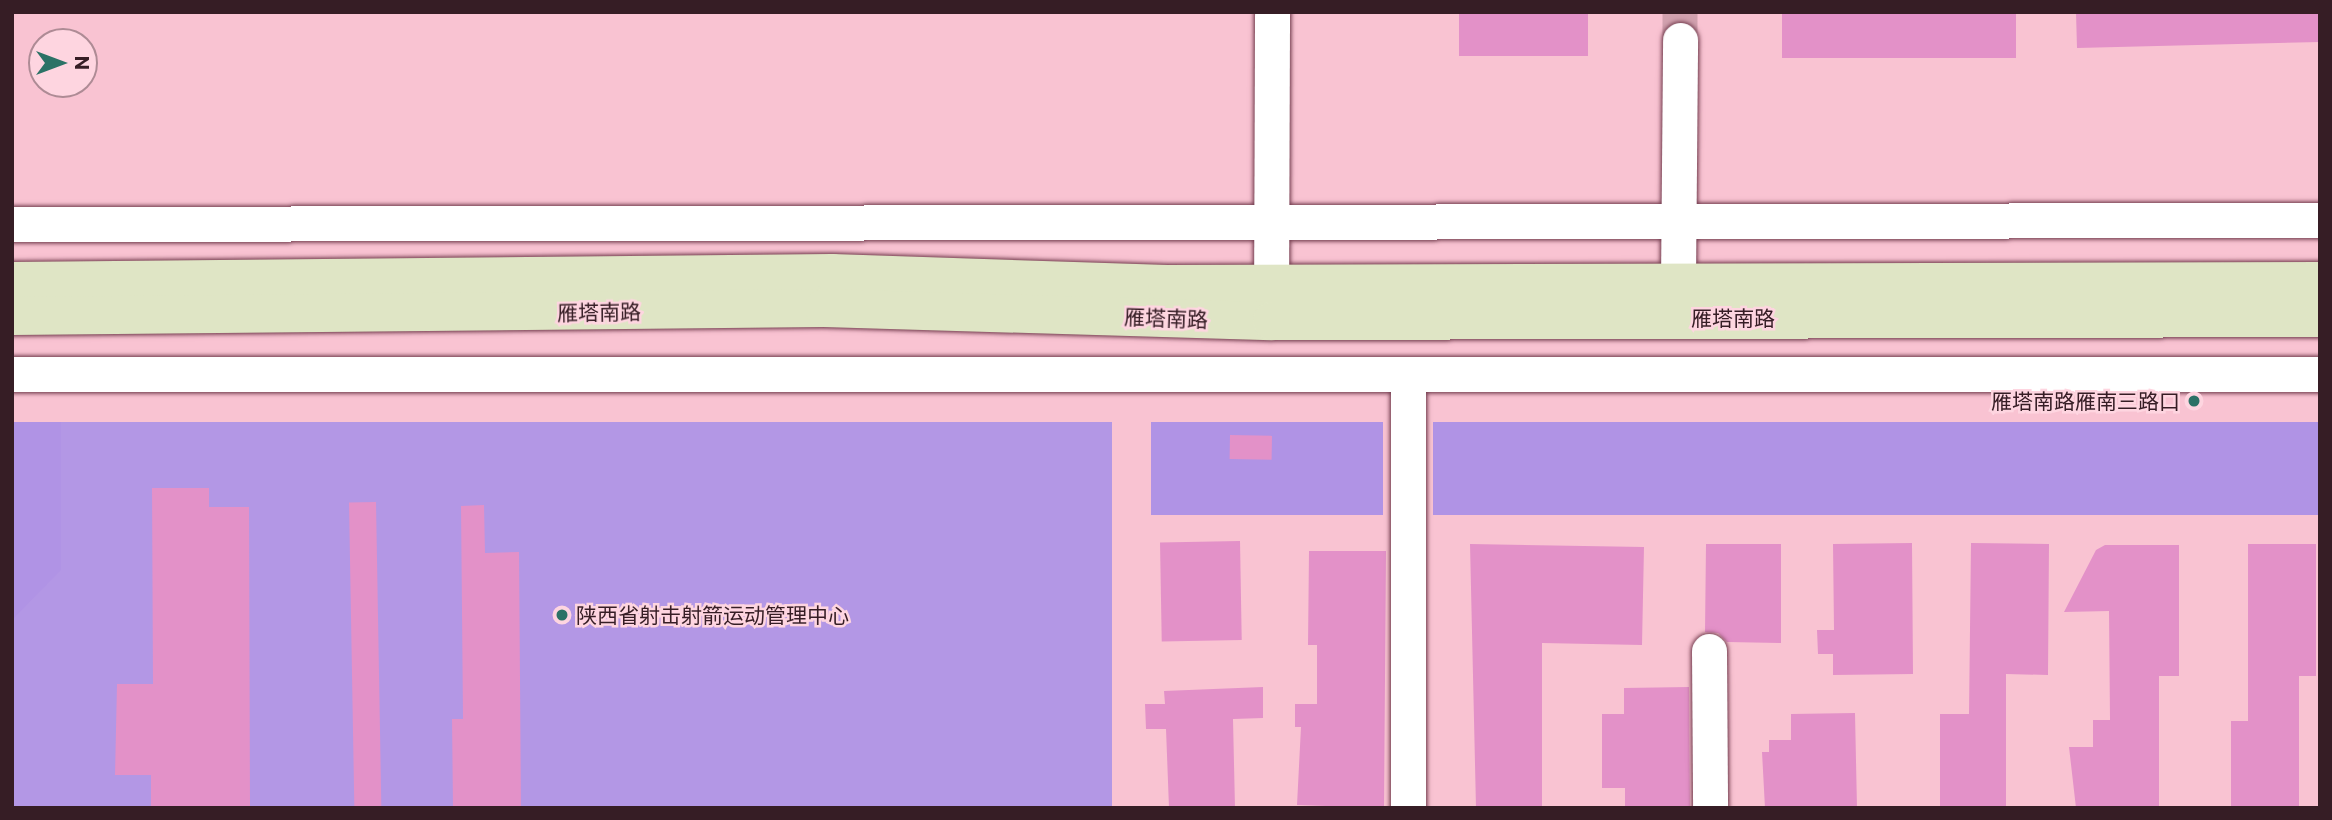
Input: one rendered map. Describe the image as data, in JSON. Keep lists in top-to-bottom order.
{
  "streets": {
    "main road": ["雁塔南路"]
  },
  "places": ["雁塔南路雁南三路口", "陕西省射击射箭运动管理中心"],
  "north": "right"
}
